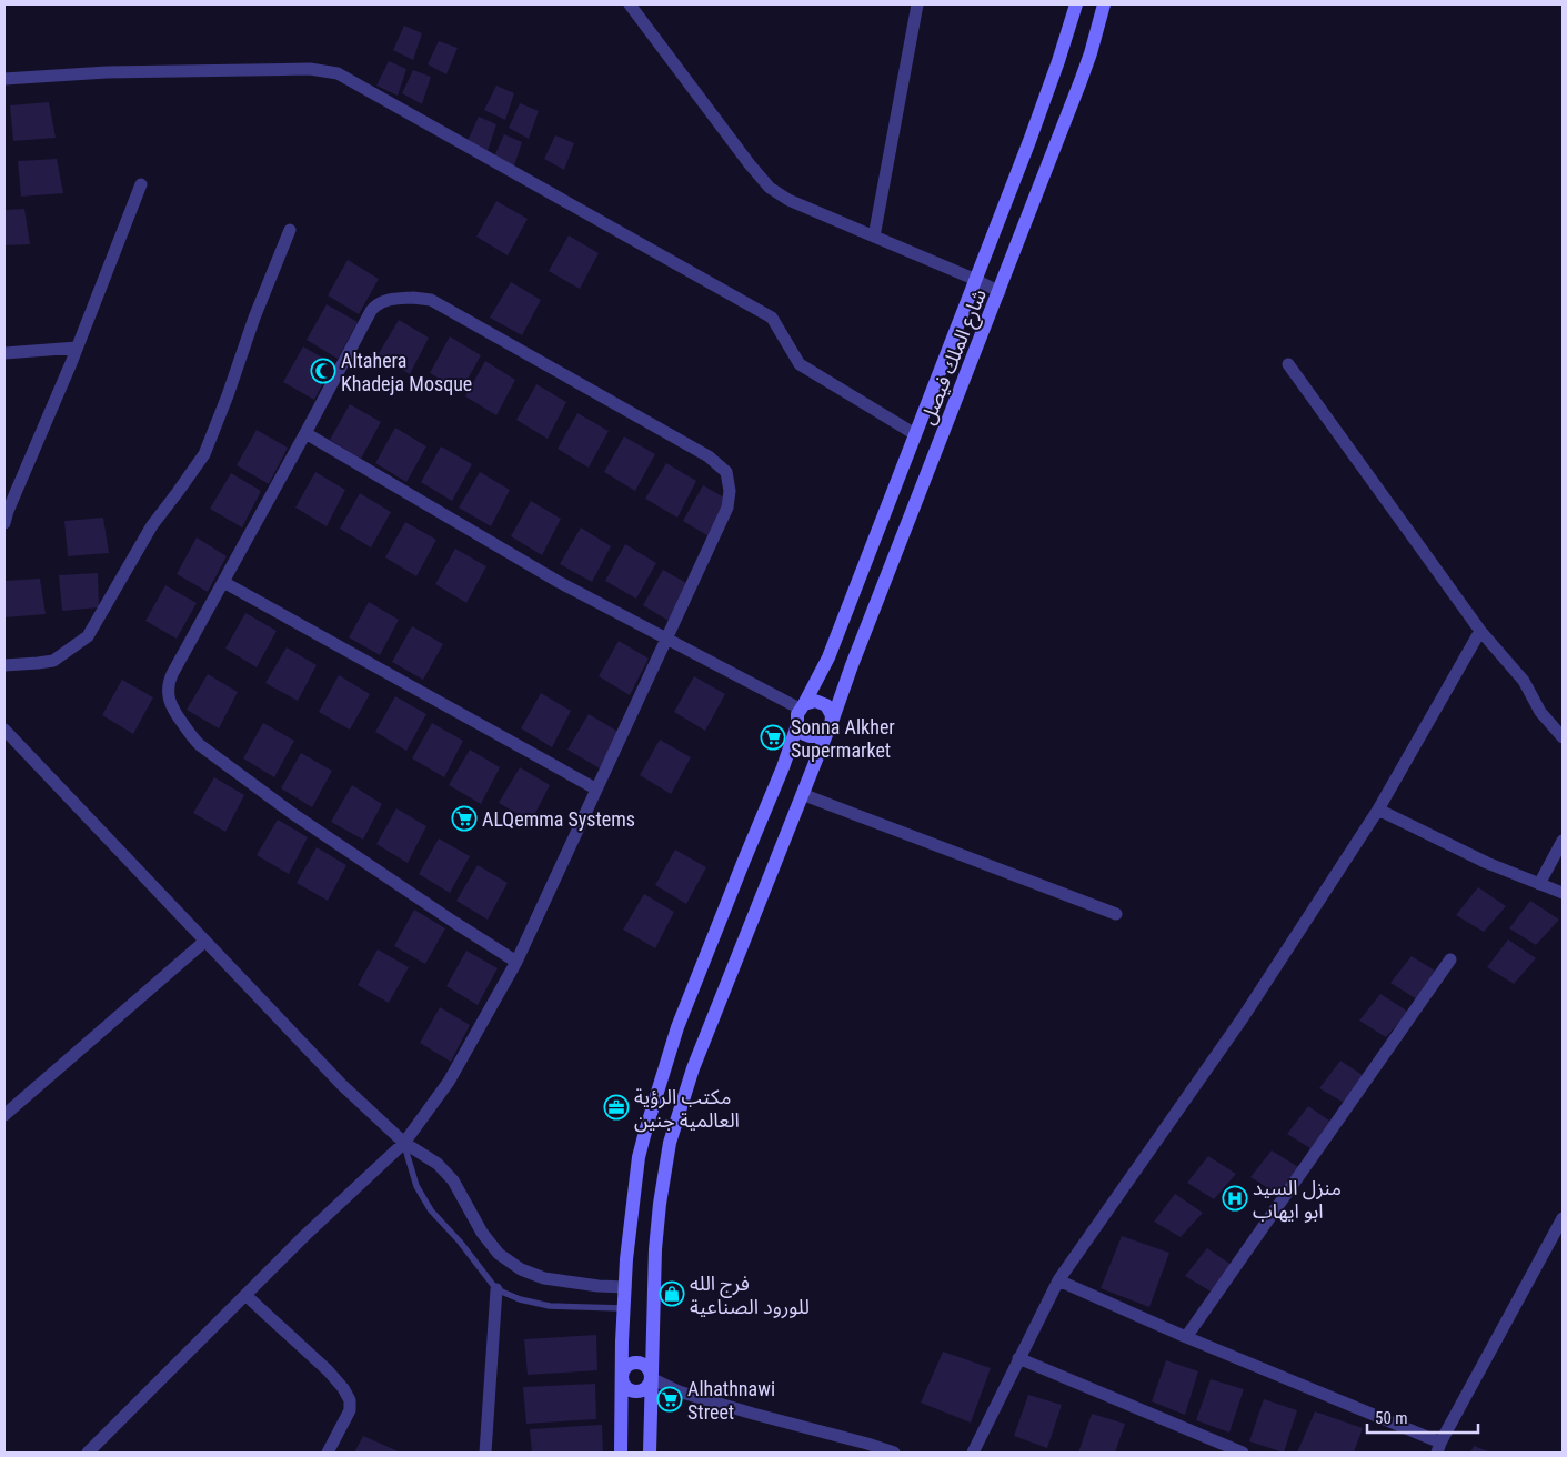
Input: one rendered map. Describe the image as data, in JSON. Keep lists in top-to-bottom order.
{
  "streets": {
    "main road": ["شارع الملك فيصل"]
  },
  "places": {
    "mosque": ["Altahera Khadeja Mosque"],
    "supermarket": ["Sonna Alkher Supermarket", "ALQemma Systems", "Alhathnawi Street"],
    "office": ["مكتب الرؤية العالمية جنين"],
    "hospital": ["منزل السيد ابو ايهاب"],
    "shop": ["فرج الله للورود الصناعية"]
  },
  "scale_bar": "50 m"
}
